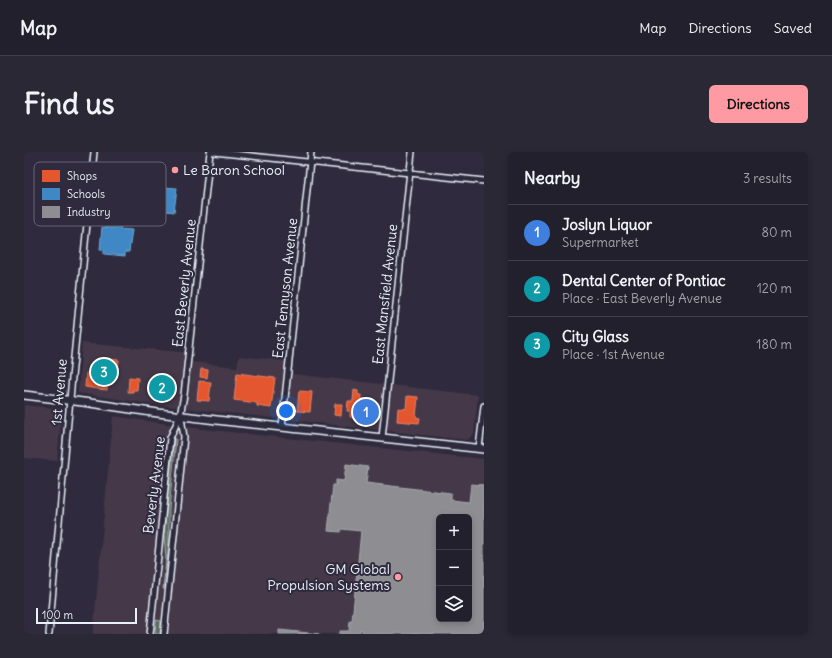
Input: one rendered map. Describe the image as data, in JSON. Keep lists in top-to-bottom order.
{
  "streets": {
    "street": [
      "East Beverly Avenue",
      "East Tennyson Avenue",
      "East Mansfield Avenue",
      "1st Avenue",
      "Beverly Avenue"
    ]
  },
  "crossings": [
    ["East Beverly Avenue", "Beverly Avenue"]
  ],
  "places": ["Le Baron School", "GM Global Propulsion Systems"],
  "legend": ["Shops", "Schools", "Industry"],
  "scale_bar": "100 m",
  "page": {
    "header": "Map",
    "nav": ["Map", "Directions", "Saved"],
    "buttons": "Directions",
    "title": "Find us",
    "heading": ["Nearby", "3 results"],
    "list": [
      {
        "mark": "1",
        "name": "Joslyn Liquor",
        "note": "Supermarket",
        "value": "80 m"
      },
      {
        "mark": "2",
        "name": "Dental Center of Pontiac",
        "note": "Place · East Beverly Avenue",
        "value": "120 m"
      },
      {
        "mark": "3",
        "name": "City Glass",
        "note": "Place · 1st Avenue",
        "value": "180 m"
      }
    ],
    "pins": ["3", "2", "1"],
    "map_buttons": ["+", "−"],
    "scale": "100 m"
  }
}
